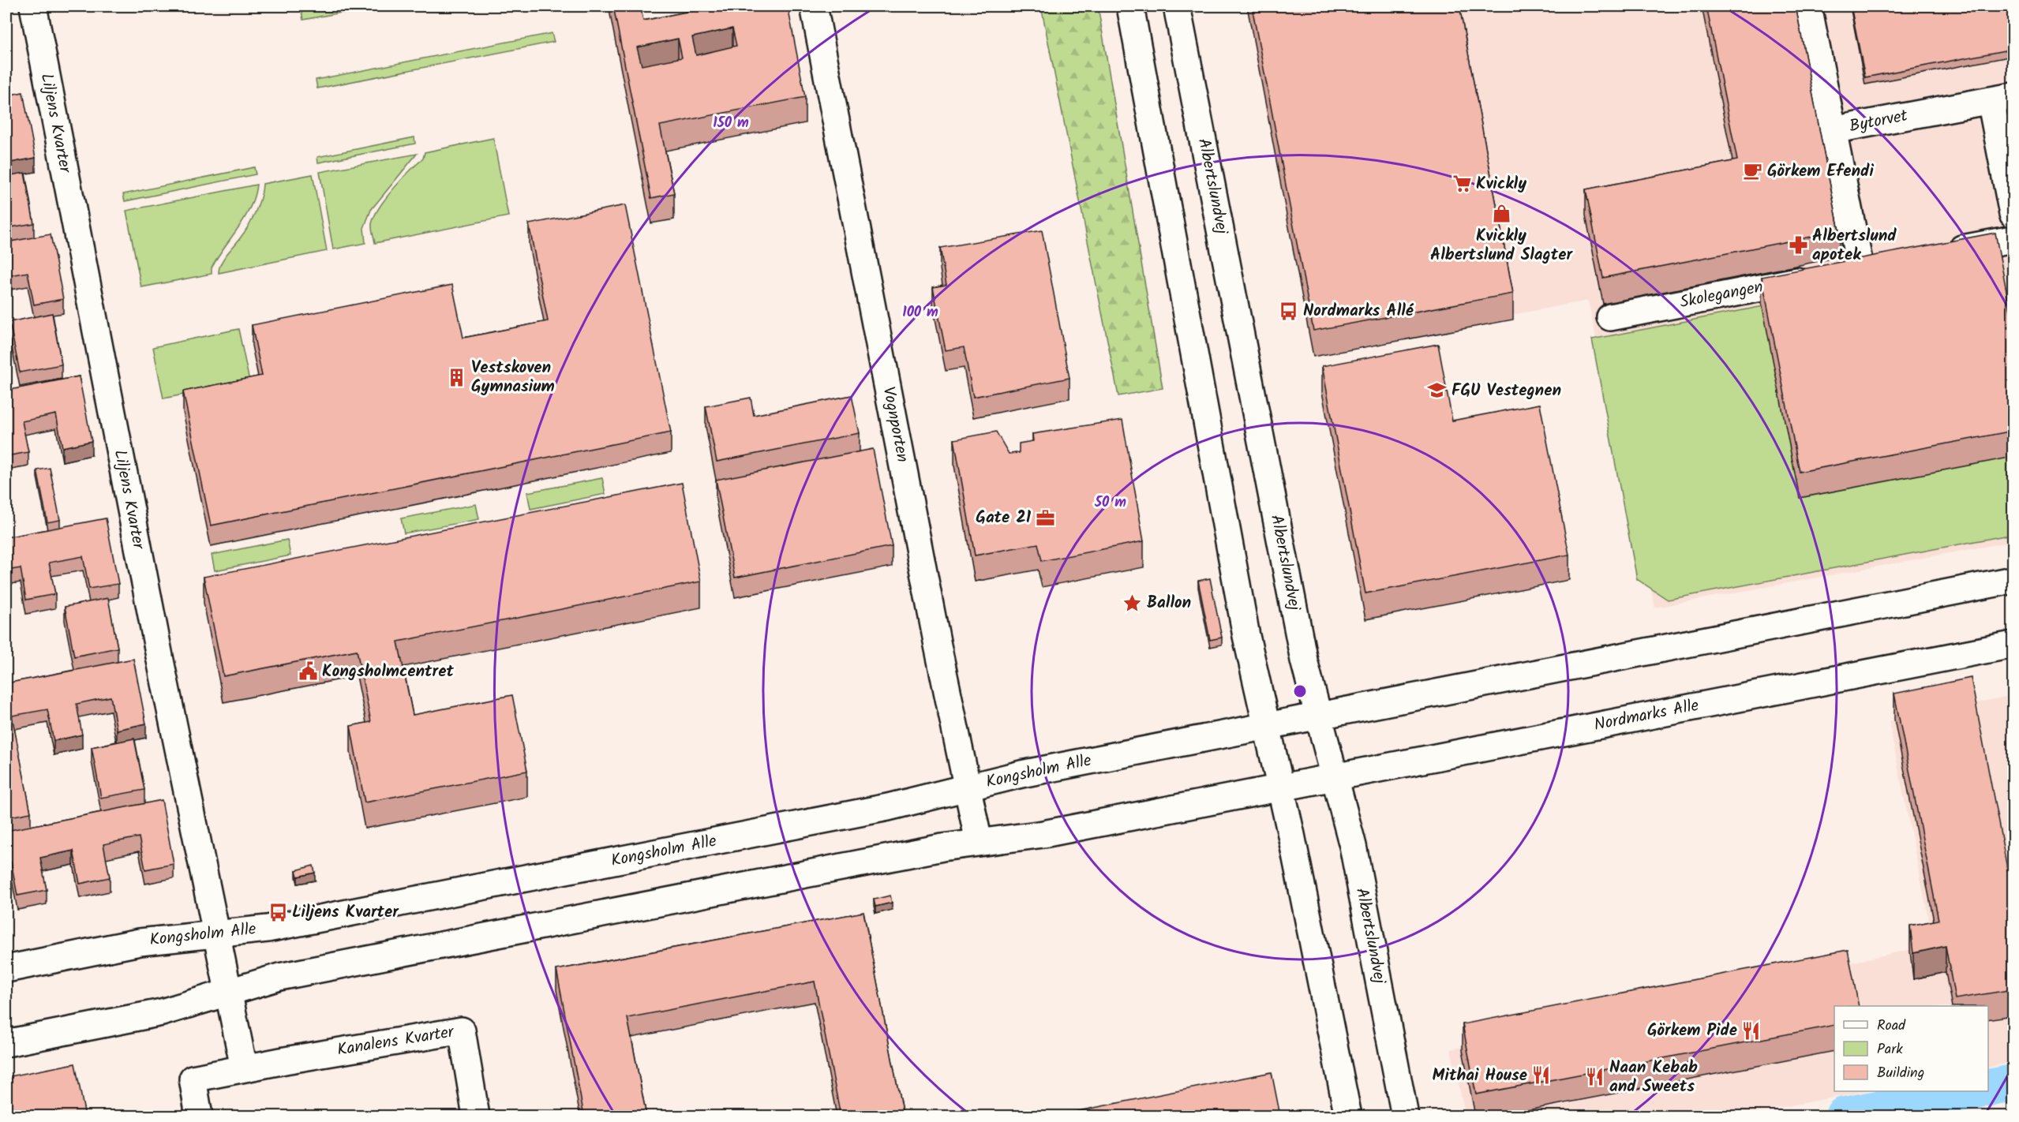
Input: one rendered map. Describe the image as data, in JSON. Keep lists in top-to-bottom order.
{
  "streets": {
    "street": [
      "Bytorvet",
      "Liljens Kvarter",
      "Albertslundvej",
      "Skolegangen",
      "Vognporten",
      "Nordmarks Alle",
      "Kongsholm Alle",
      "Kanalens Kvarter"
    ]
  },
  "crossings": [
    ["Bytorvet", "Skolegangen"],
    ["Liljens Kvarter", "Kongsholm Alle"],
    ["Albertslundvej", "Nordmarks Alle"],
    ["Albertslundvej", "Kongsholm Alle"],
    ["Vognporten", "Kongsholm Alle"]
  ],
  "places": {
    "cafe": ["Görkem Efendi"],
    "supermarket": ["Kvickly"],
    "shop": ["Kvickly Albertslund Slagter"],
    "pharmacy": ["Albertslund apotek"],
    "bus stop": ["Nordmarks Allé", "Liljens Kvarter"],
    "building": ["Vestskoven Gymnasium"],
    "school or university": ["FGU Vestegnen"],
    "office": ["Gate 21"],
    "place": ["Ballon"],
    "public building": ["Kongsholmcentret"],
    "restaurant": ["Görkem Pide", "Mithai House", "Naan Kebab and Sweets"]
  },
  "legend": ["Road", "Park", "Building"],
  "rings": ["150 m", "100 m", "50 m"]
}
